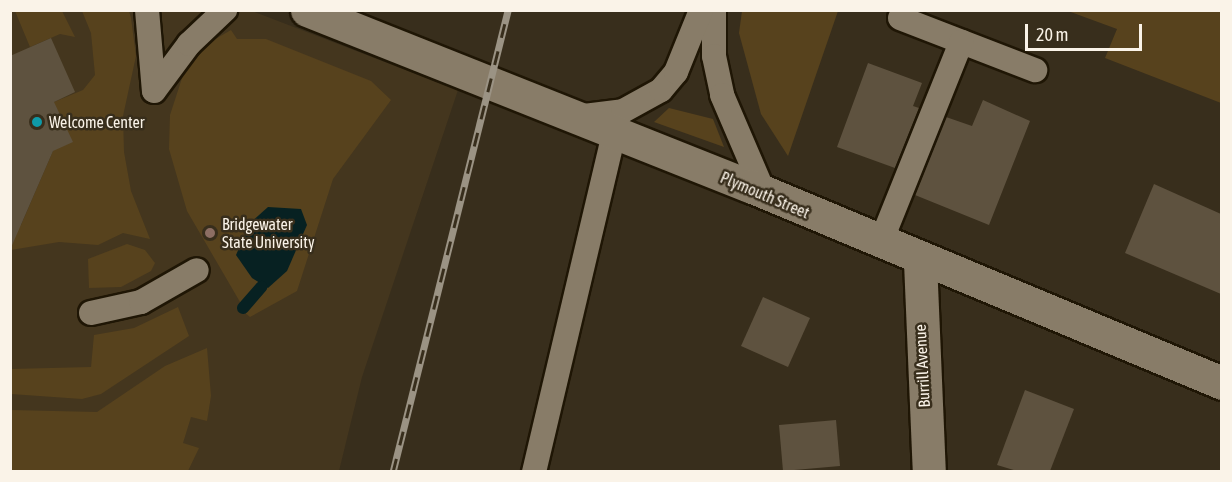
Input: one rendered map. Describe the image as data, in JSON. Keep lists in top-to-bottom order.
{
  "streets": {
    "main road": ["Plymouth Street", "Burrill Avenue"]
  },
  "crossings": [
    ["Plymouth Street", "Burrill Avenue"]
  ],
  "places": ["Welcome Center", "Bridgewater State University"],
  "scale_bar": "20 m"
}
